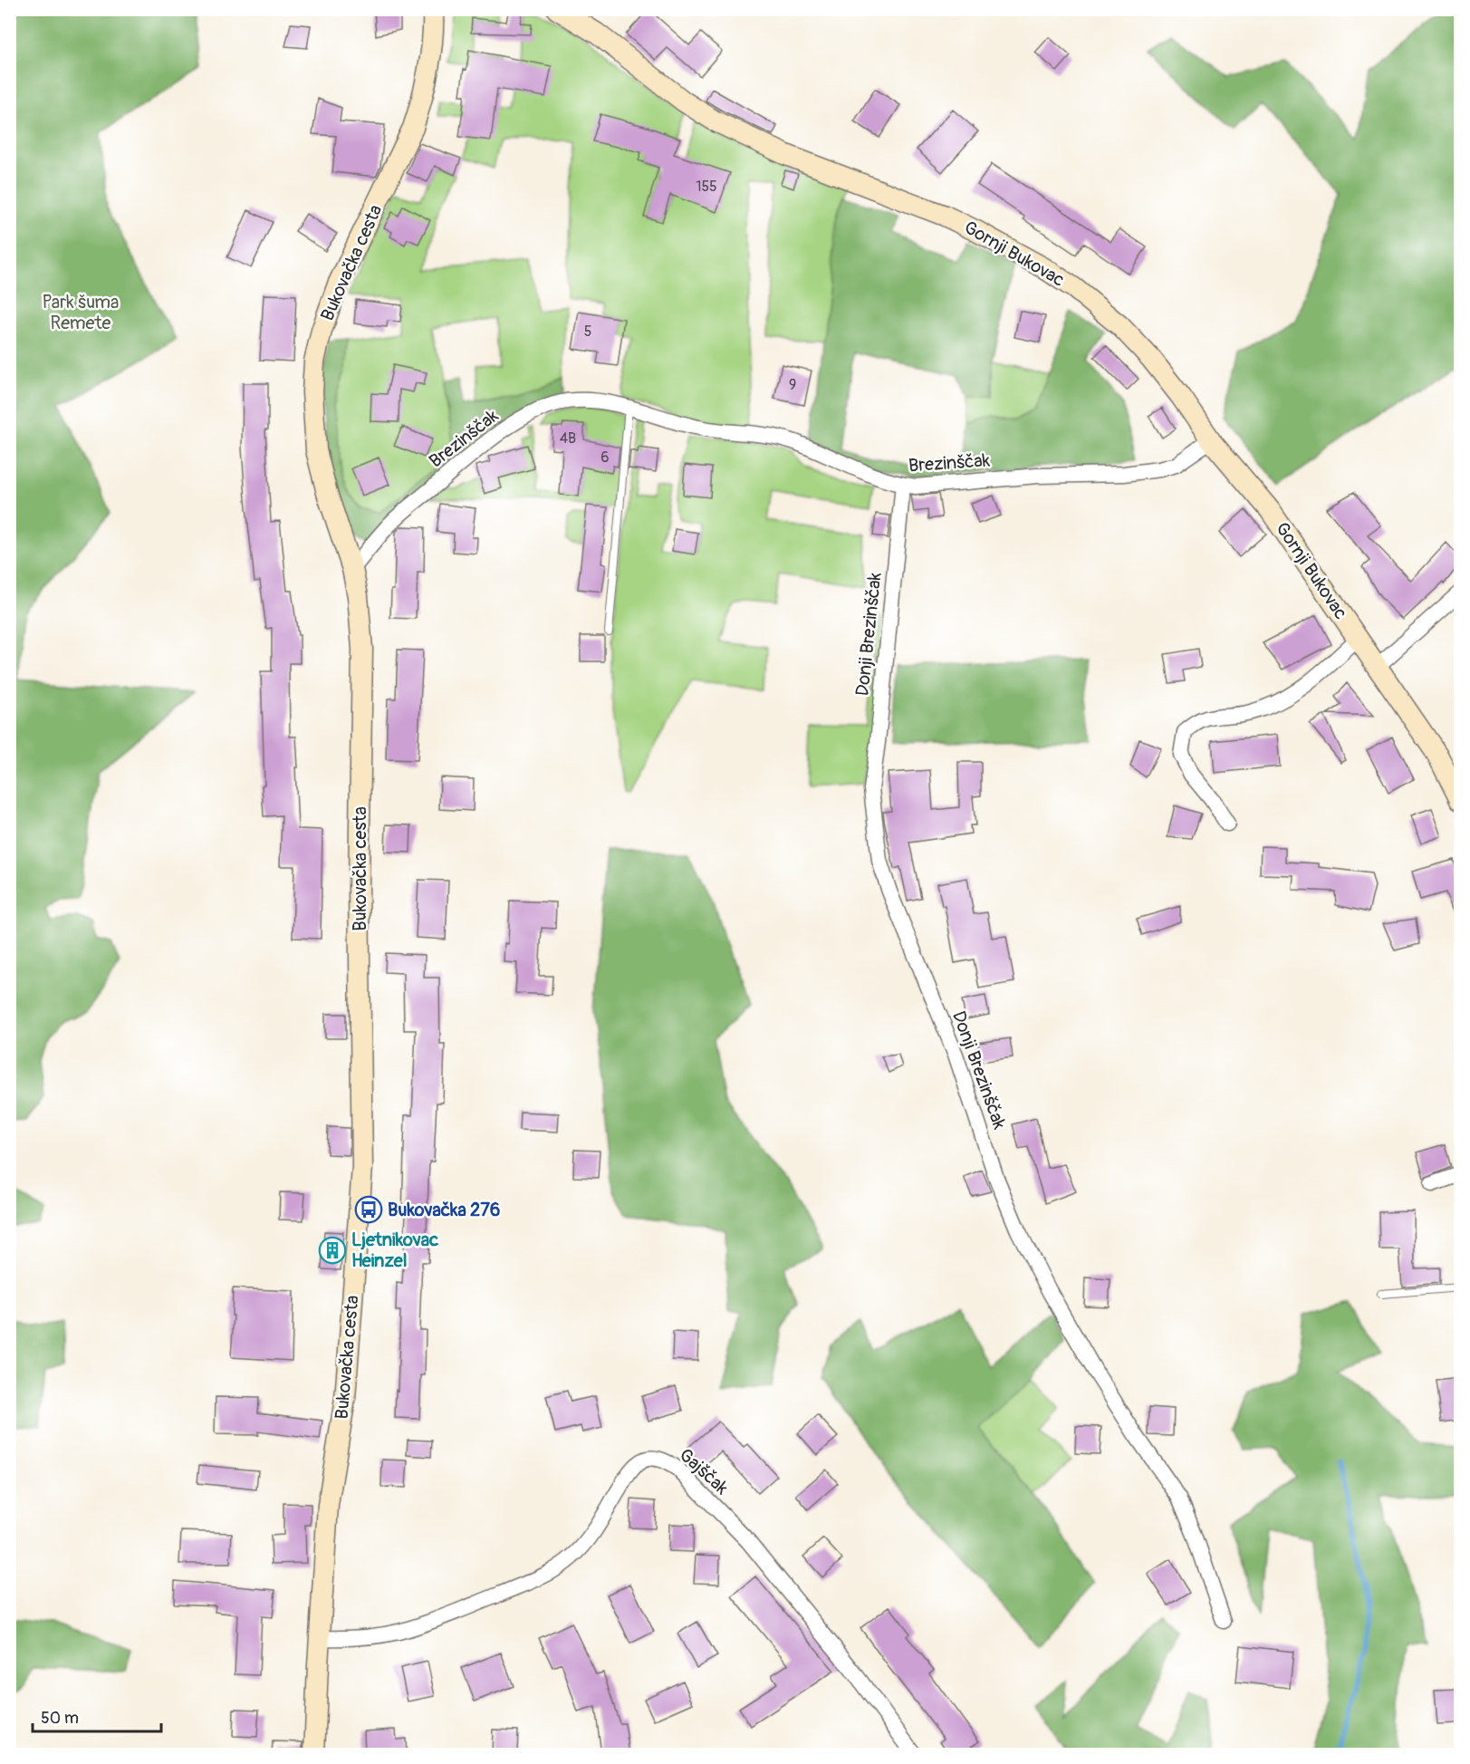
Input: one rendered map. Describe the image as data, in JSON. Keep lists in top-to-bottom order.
{
  "streets": {
    "main road": ["Gornji Bukovac", "Bukovačka cesta"],
    "street": ["Brezinščak", "Donji Brezinščak", "Gajščak"]
  },
  "crossings": [
    ["Gornji Bukovac", "Brezinščak"],
    ["Bukovačka cesta", "Brezinščak"],
    ["Bukovačka cesta", "Gajščak"],
    ["Brezinščak", "Donji Brezinščak"]
  ],
  "parks": ["Park šuma Remete"],
  "places": {
    "bus stop": ["Bukovačka 276"],
    "building": ["Ljetnikovac Heinzel"]
  },
  "house_numbers": [
    "155",
    "5",
    "9",
    "4B",
    "6"
  ],
  "scale_bar": "50 m"
}
